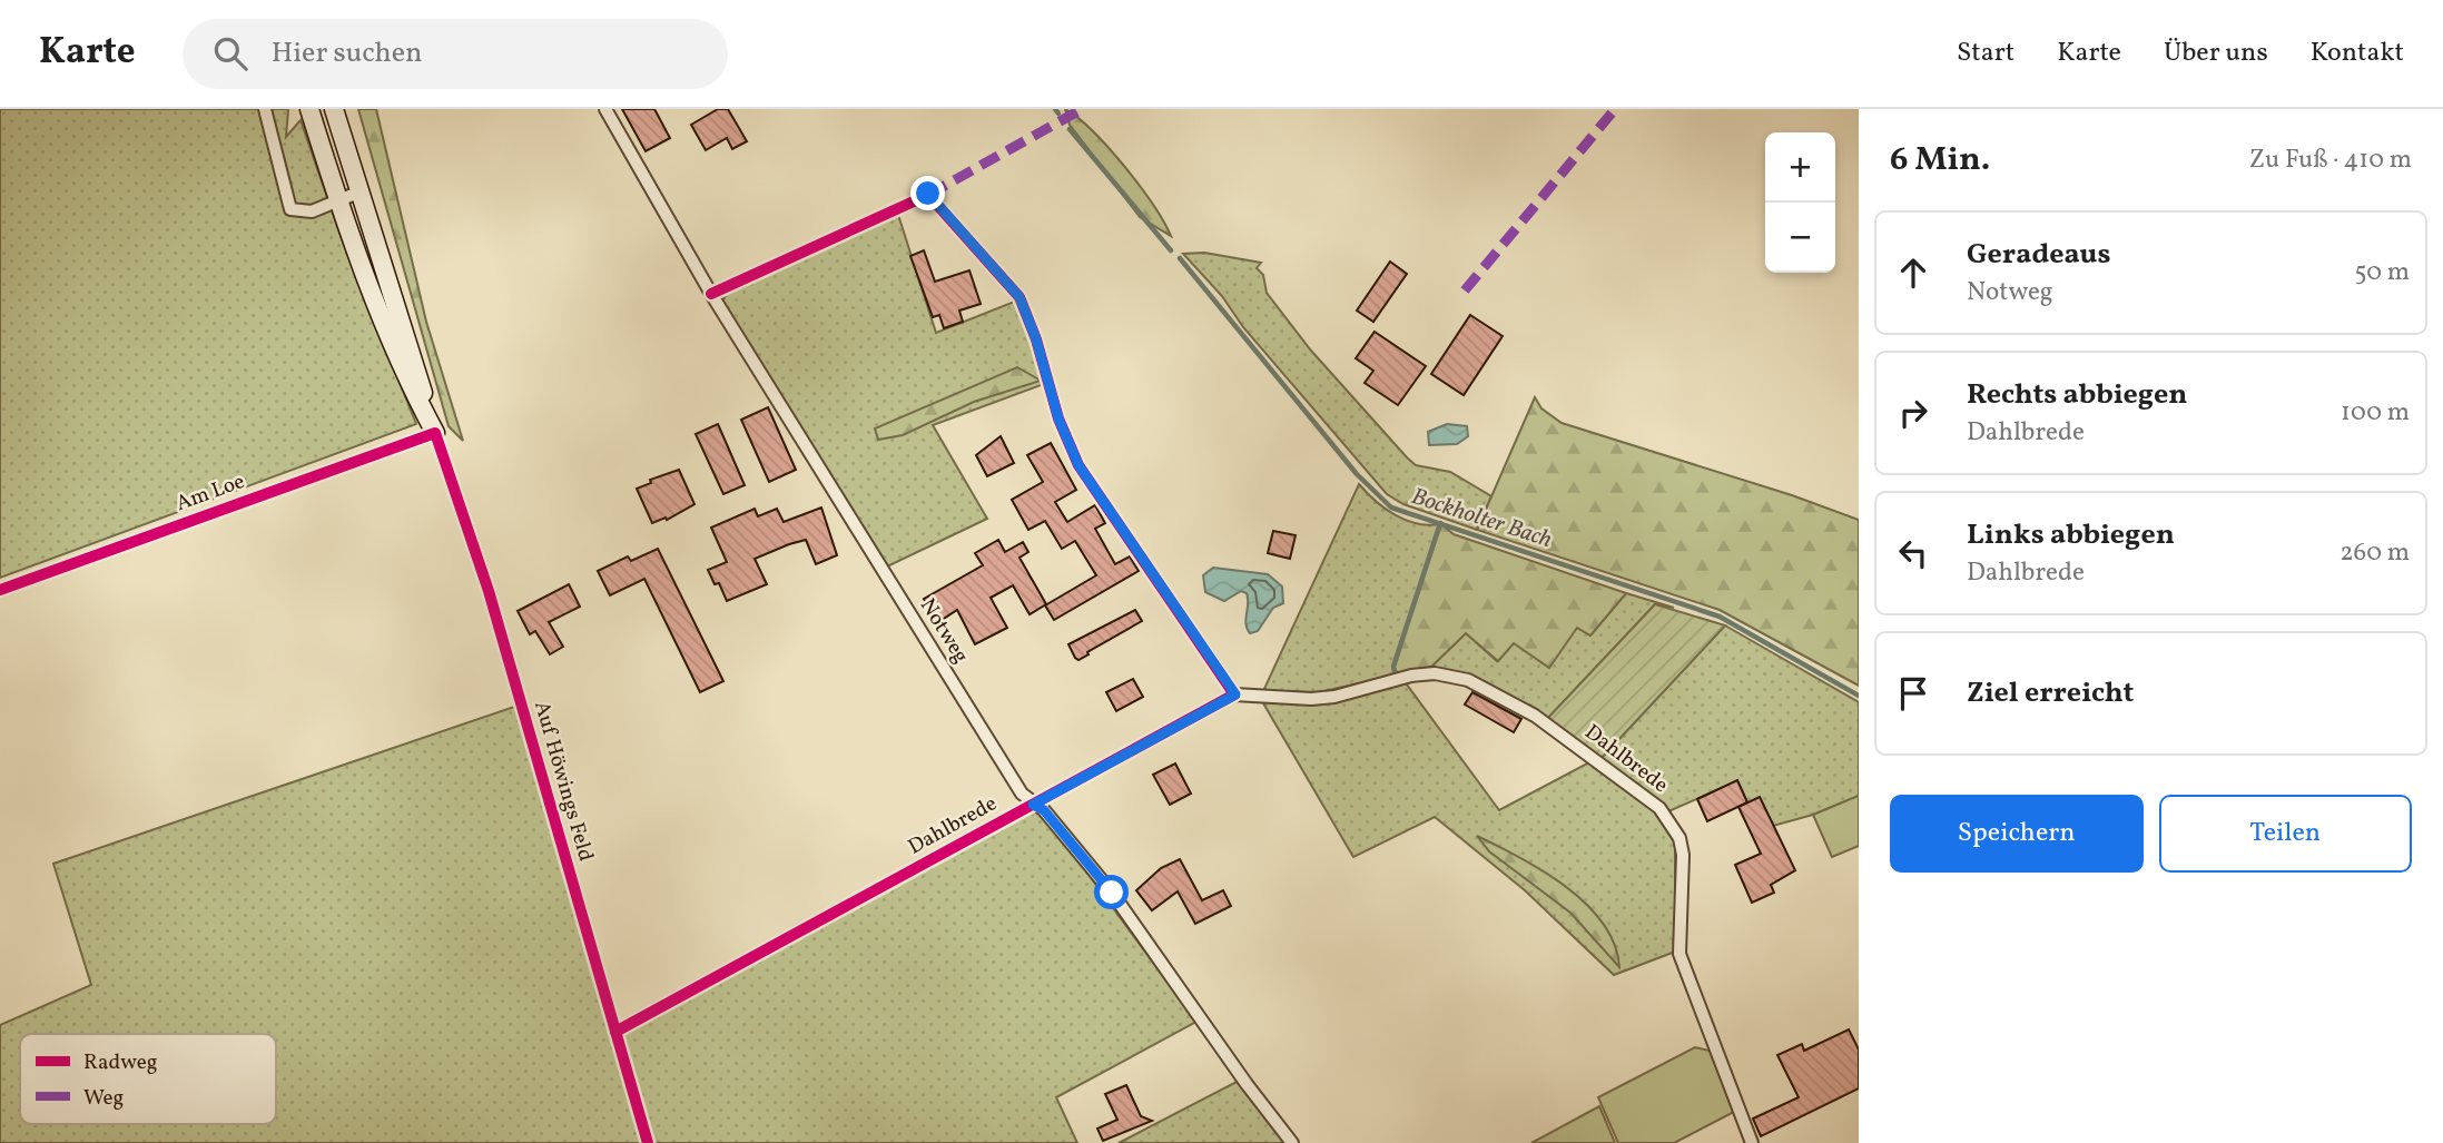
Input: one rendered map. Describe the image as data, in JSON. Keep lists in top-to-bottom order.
{
  "streets": {
    "main road": ["Auf Höwings Feld"],
    "street": ["Am Loe", "Notweg", "Dahlbrede"]
  },
  "crossings": [
    ["Am Loe", "Auf Höwings Feld"],
    ["Notweg", "Dahlbrede"],
    ["Dahlbrede", "Auf Höwings Feld"]
  ],
  "water": ["Bockholter Bach"],
  "legend": ["Radweg", "Weg"],
  "page": {
    "header": "Karte",
    "search": "Hier suchen",
    "nav": [
      "Start",
      "Karte",
      "Über uns",
      "Kontakt"
    ],
    "heading": ["6 Min.", "Zu Fuß · 410 m"],
    "map_buttons": ["+", "−"],
    "list": [
      ["Geradeaus", "Notweg", "50 m"],
      ["Rechts abbiegen", "Dahlbrede", "100 m"],
      ["Links abbiegen", "Dahlbrede", "260 m"],
      "Ziel erreicht"
    ],
    "buttons": ["Speichern", "Teilen"]
  }
}
